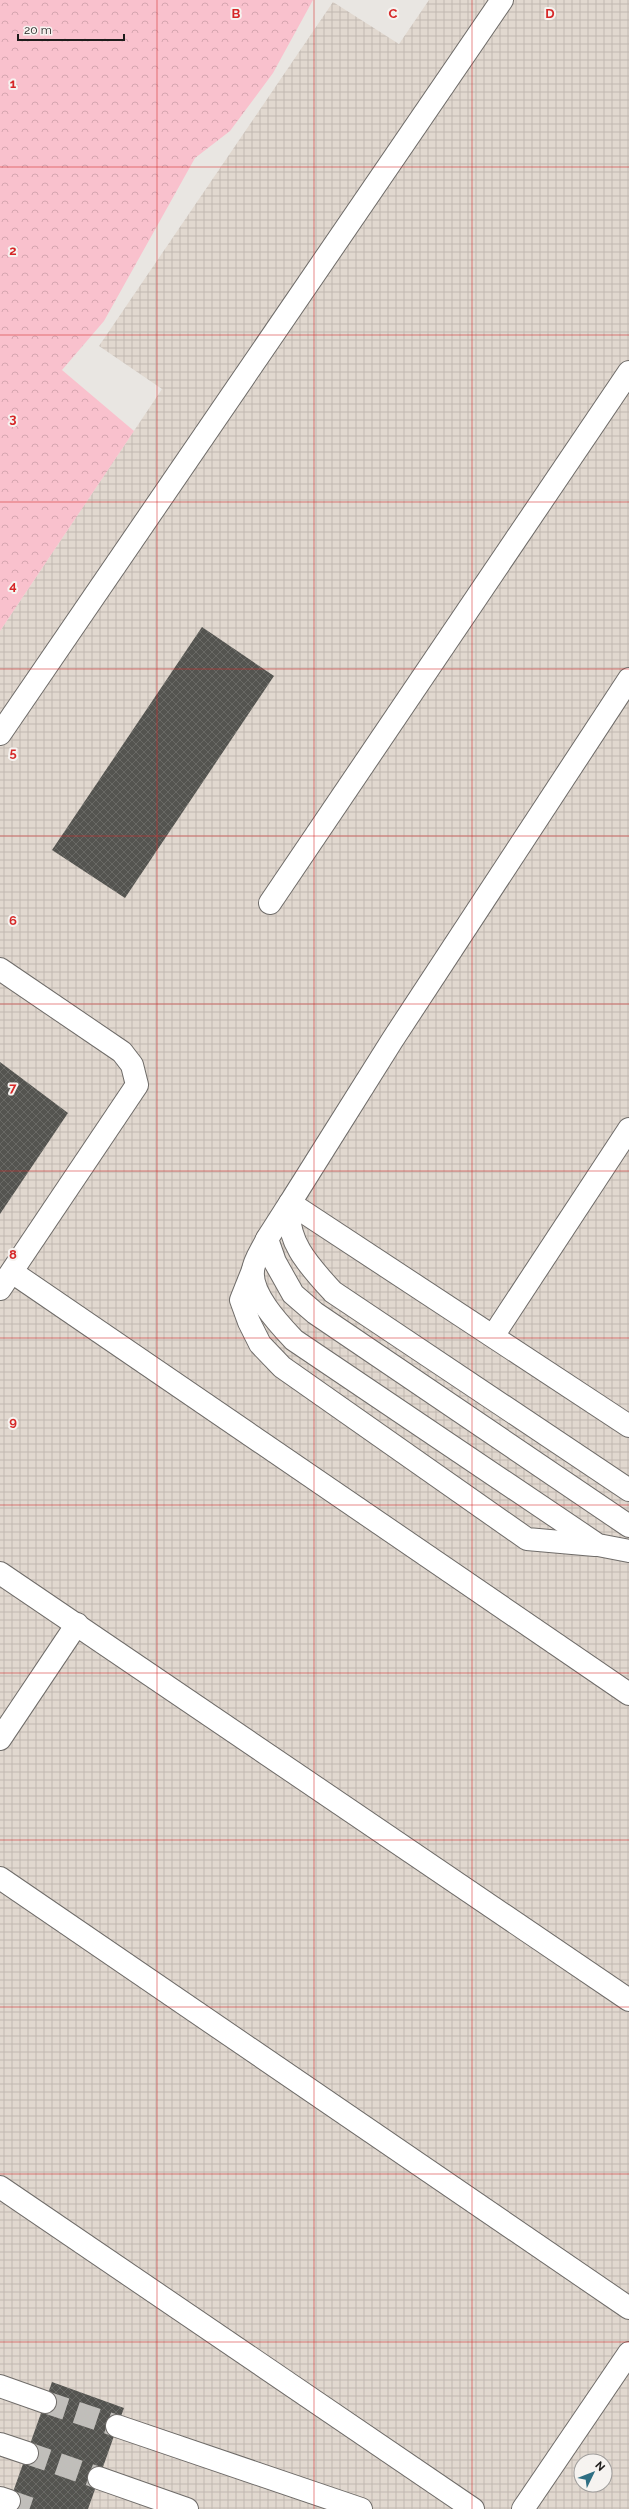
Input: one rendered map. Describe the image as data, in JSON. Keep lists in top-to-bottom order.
{
  "scale_bar": "20 m",
  "north": "top right",
  "grid": {
    "columns": ["B", "C", "D"],
    "rows": [
      "1",
      "2",
      "3",
      "4",
      "5",
      "6",
      "7",
      "8",
      "9"
    ]
  }
}
